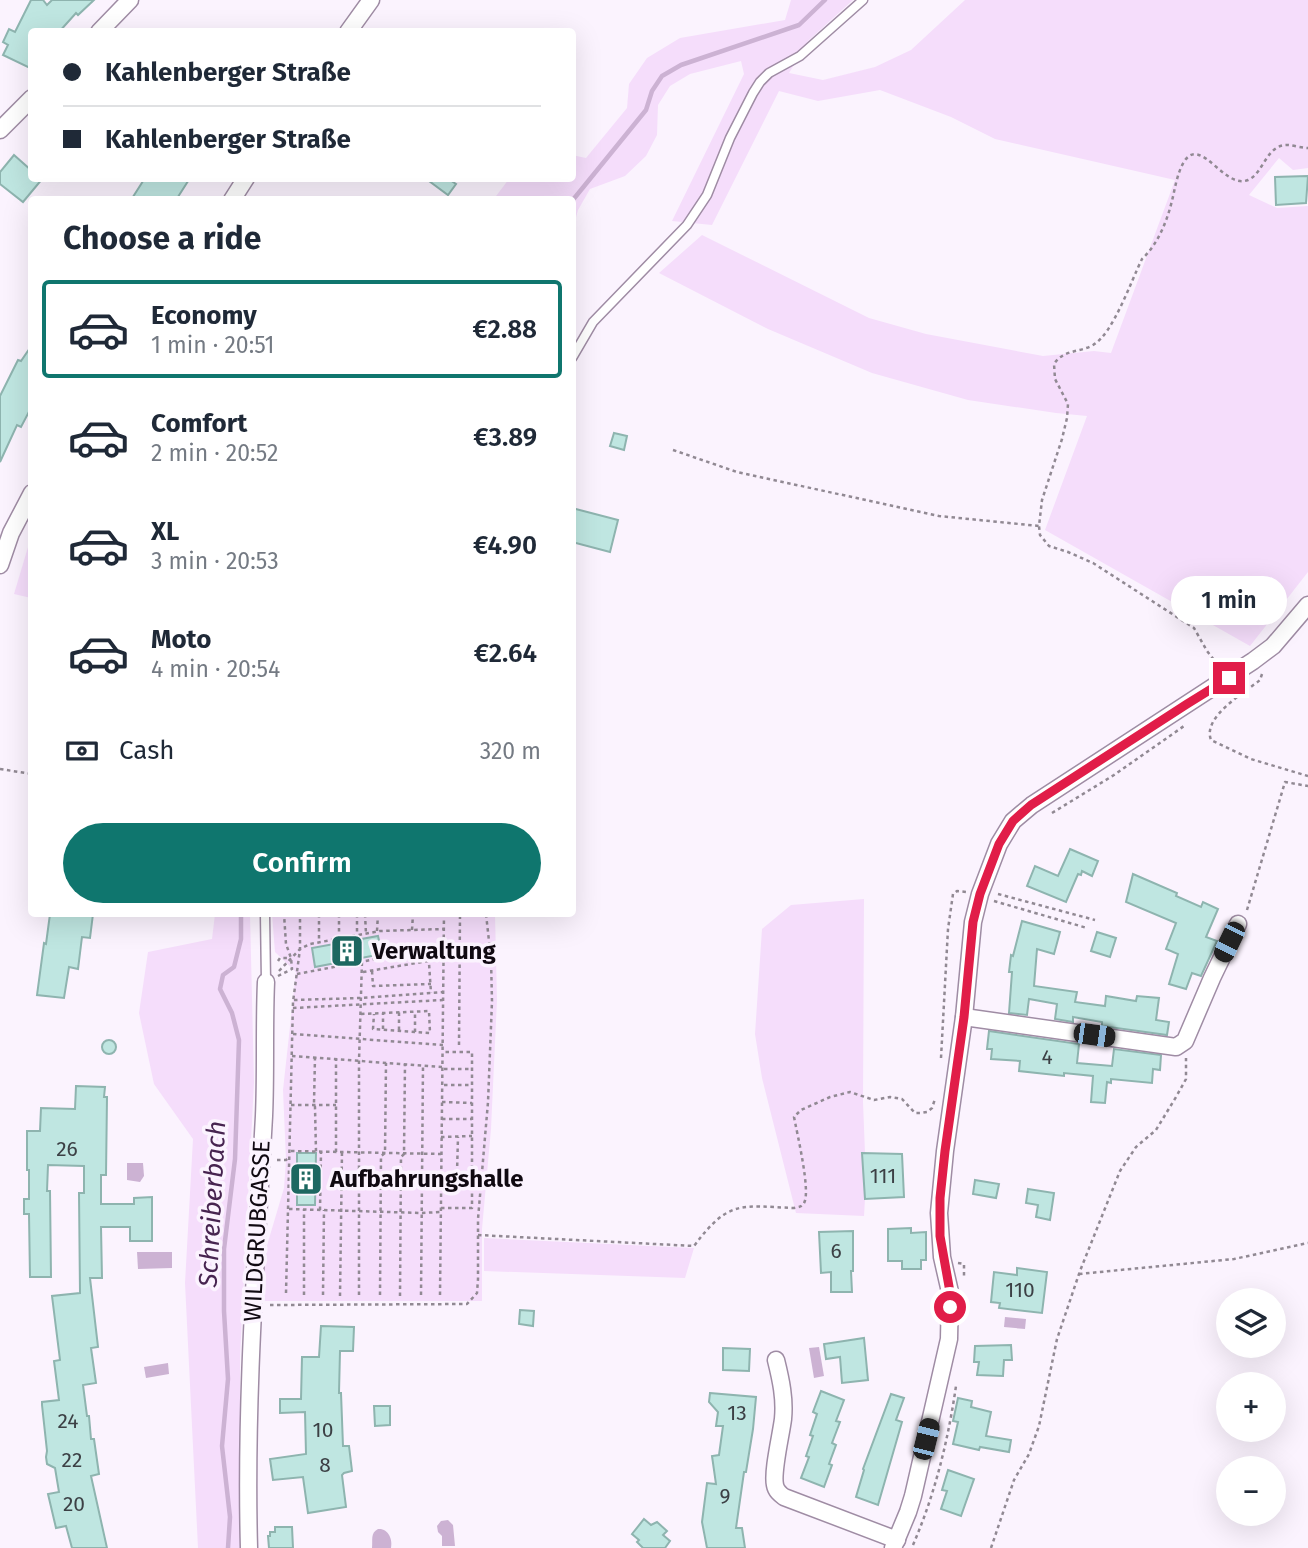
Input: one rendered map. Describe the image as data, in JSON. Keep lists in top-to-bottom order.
{
  "streets": {
    "street": ["WILDGRUBGASSE"]
  },
  "water": ["Schreiberbach"],
  "places": {
    "building": ["Verwaltung", "Aufbahrungshalle"]
  },
  "house_numbers": [
    "4",
    "26",
    "111",
    "6",
    "110",
    "13",
    "24",
    "10",
    "22",
    "8",
    "9",
    "20"
  ],
  "page": {
    "banner": ["Kahlenberger Straße", "Kahlenberger Straße"],
    "heading": "Choose a ride",
    "list": [
      {
        "name": "Economy",
        "note": "1 min · 20:51",
        "value": "€2.88"
      },
      {
        "name": "Comfort",
        "note": "2 min · 20:52",
        "value": "€3.89"
      },
      {
        "name": "XL",
        "note": "3 min · 20:53",
        "value": "€4.90"
      },
      {
        "name": "Moto",
        "note": "4 min · 20:54",
        "value": "€2.64"
      }
    ],
    "bubble": "1 min",
    "pay": ["Cash", "320 m"],
    "buttons": "Confirm",
    "map_buttons": ["+", "−"]
  }
}
